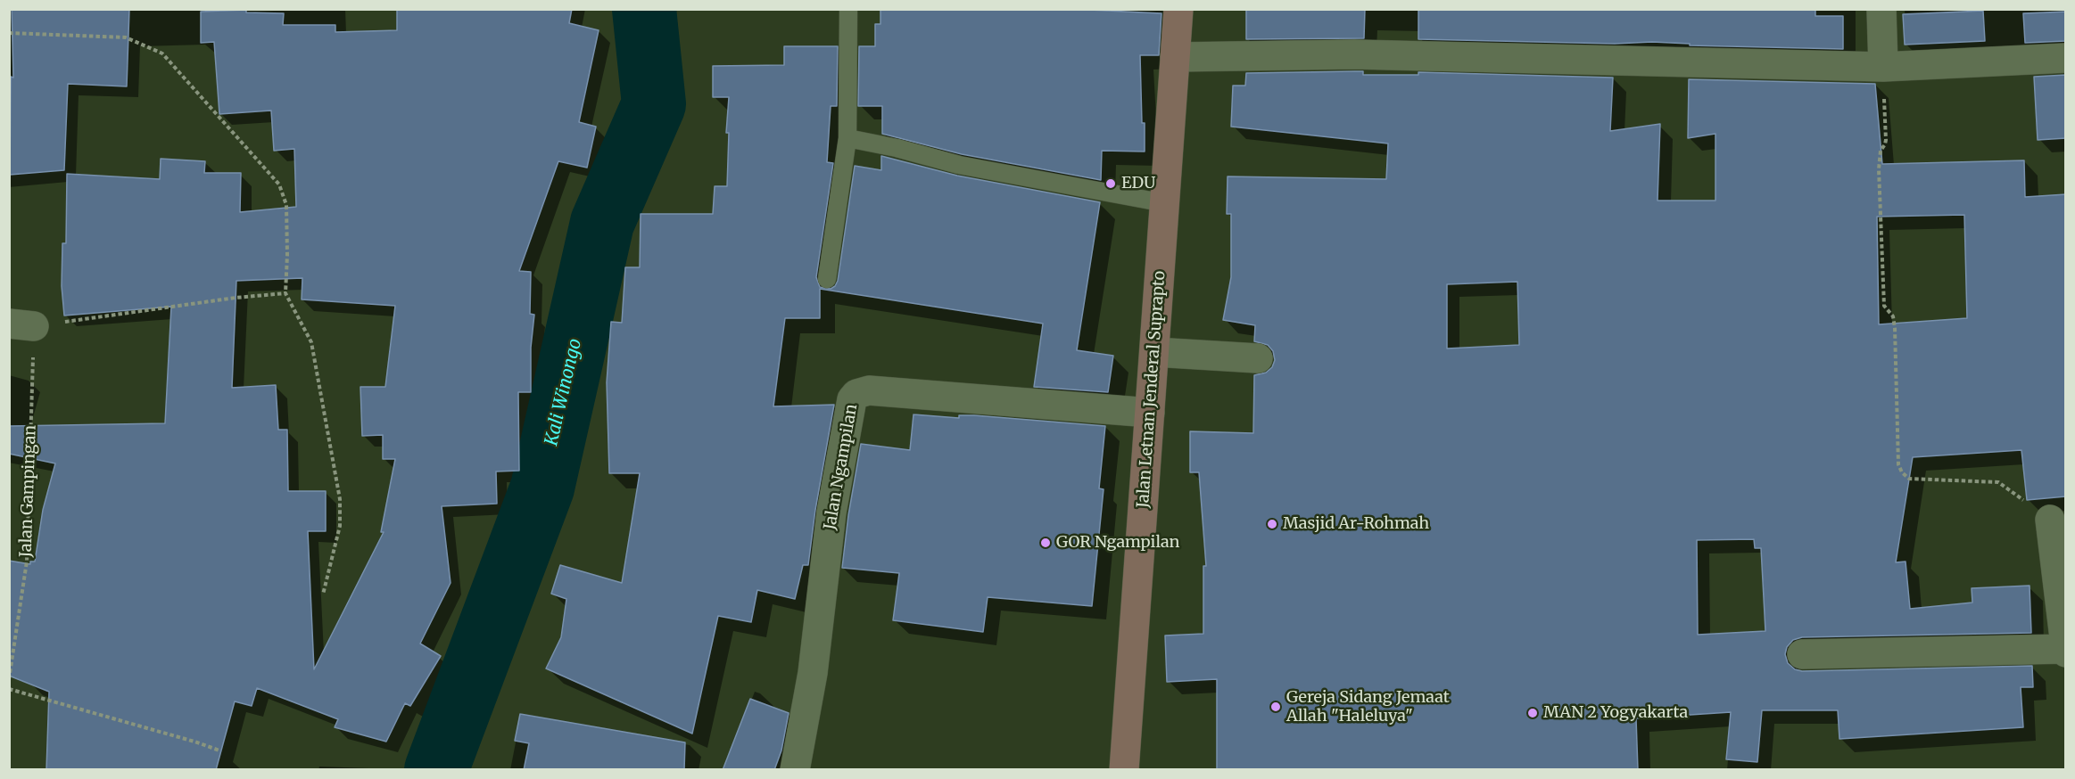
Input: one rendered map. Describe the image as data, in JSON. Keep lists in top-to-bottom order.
{
  "streets": {
    "main road": ["Jalan Letnan Jenderal Suprapto"],
    "street": ["Jalan Ngampilan"],
    "path": ["Jalan Gampingan"]
  },
  "crossings": [
    ["Jalan Letnan Jenderal Suprapto", "Jalan Ngampilan"]
  ],
  "water": ["Kali Winongo"],
  "places": [
    "EDU",
    "Masjid Ar-Rohmah",
    "GOR Ngampilan",
    "Gereja Sidang Jemaat Allah \"Haleluya\"",
    "MAN 2 Yogyakarta"
  ]
}
